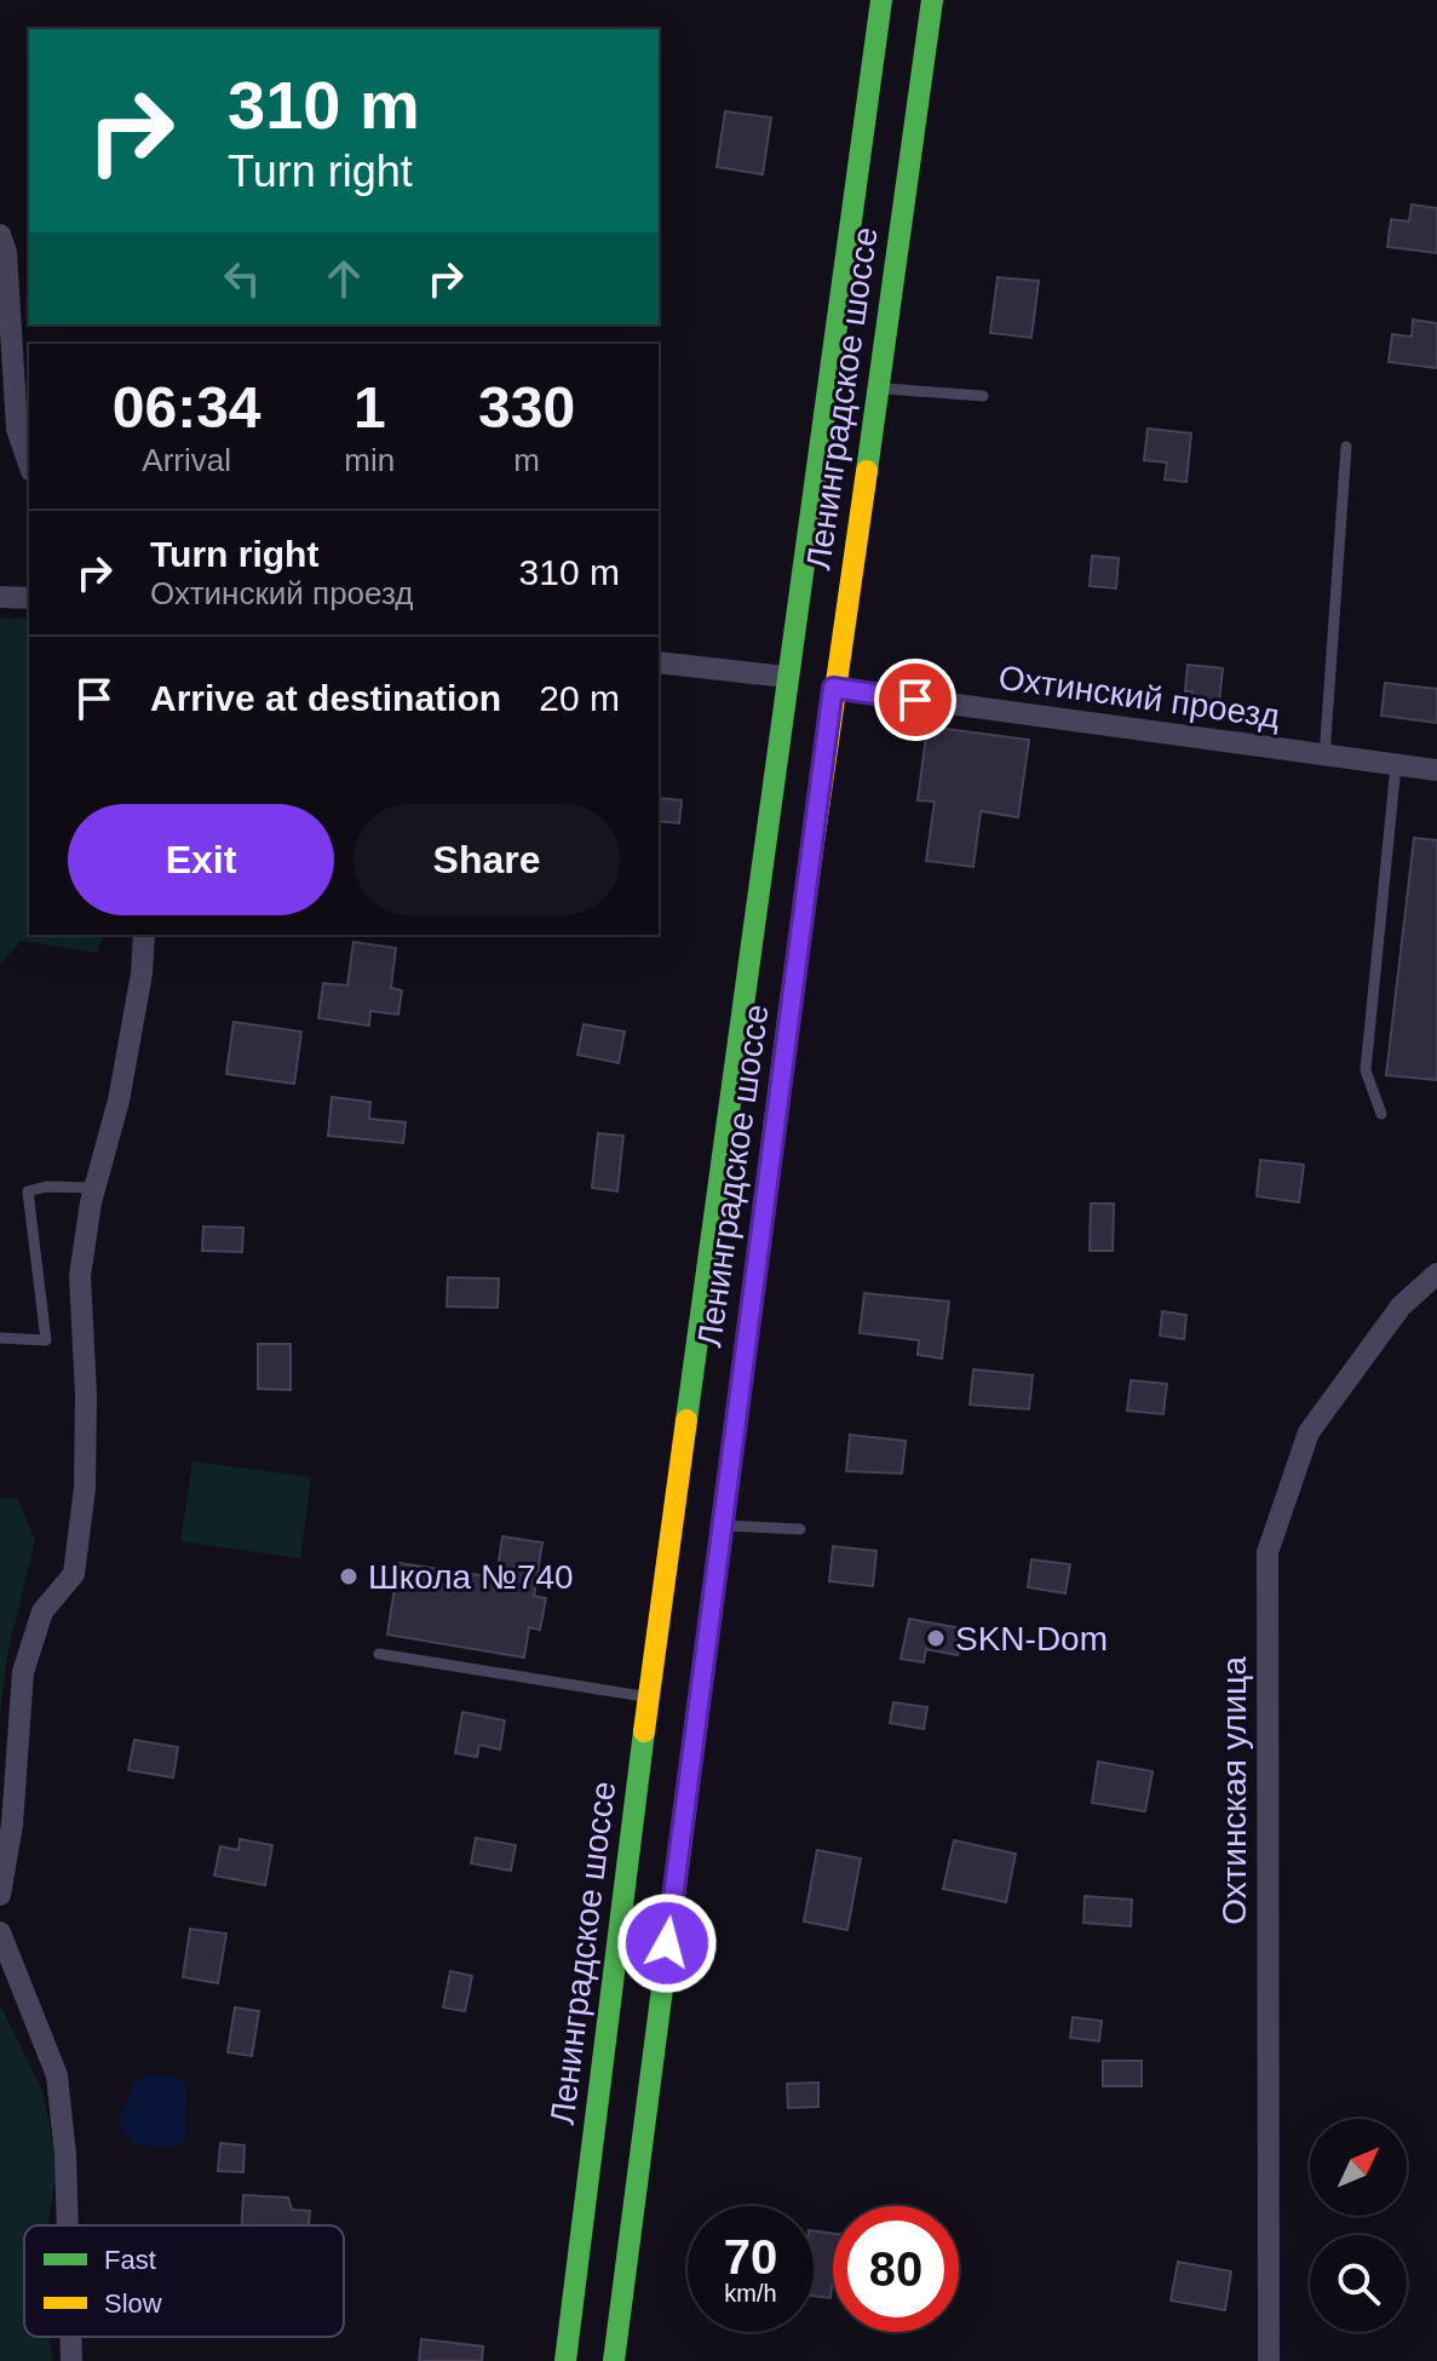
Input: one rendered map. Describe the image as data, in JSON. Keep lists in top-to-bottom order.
{
  "streets": {
    "highway": ["Ленинградское шоссе"],
    "street": ["Охтинский проезд", "Охтинская улица"]
  },
  "crossings": [
    ["Ленинградское шоссе", "Охтинский проезд"]
  ],
  "places": ["Школа №740", "SKN-Dom"],
  "legend": ["Fast", "Slow"],
  "north": "top right",
  "page": {
    "turn": ["310 m", "Turn right"],
    "eta": [
      "06:34",
      "Arrival",
      "1",
      "min",
      "330",
      "m"
    ],
    "list": [
      {
        "name": "Turn right",
        "note": "Охтинский проезд",
        "value": "310 m"
      },
      {
        "name": "Arrive at destination",
        "value": "20 m"
      }
    ],
    "buttons": ["Exit", "Share"],
    "speed": "70 km/h",
    "limit": "80"
  }
}
